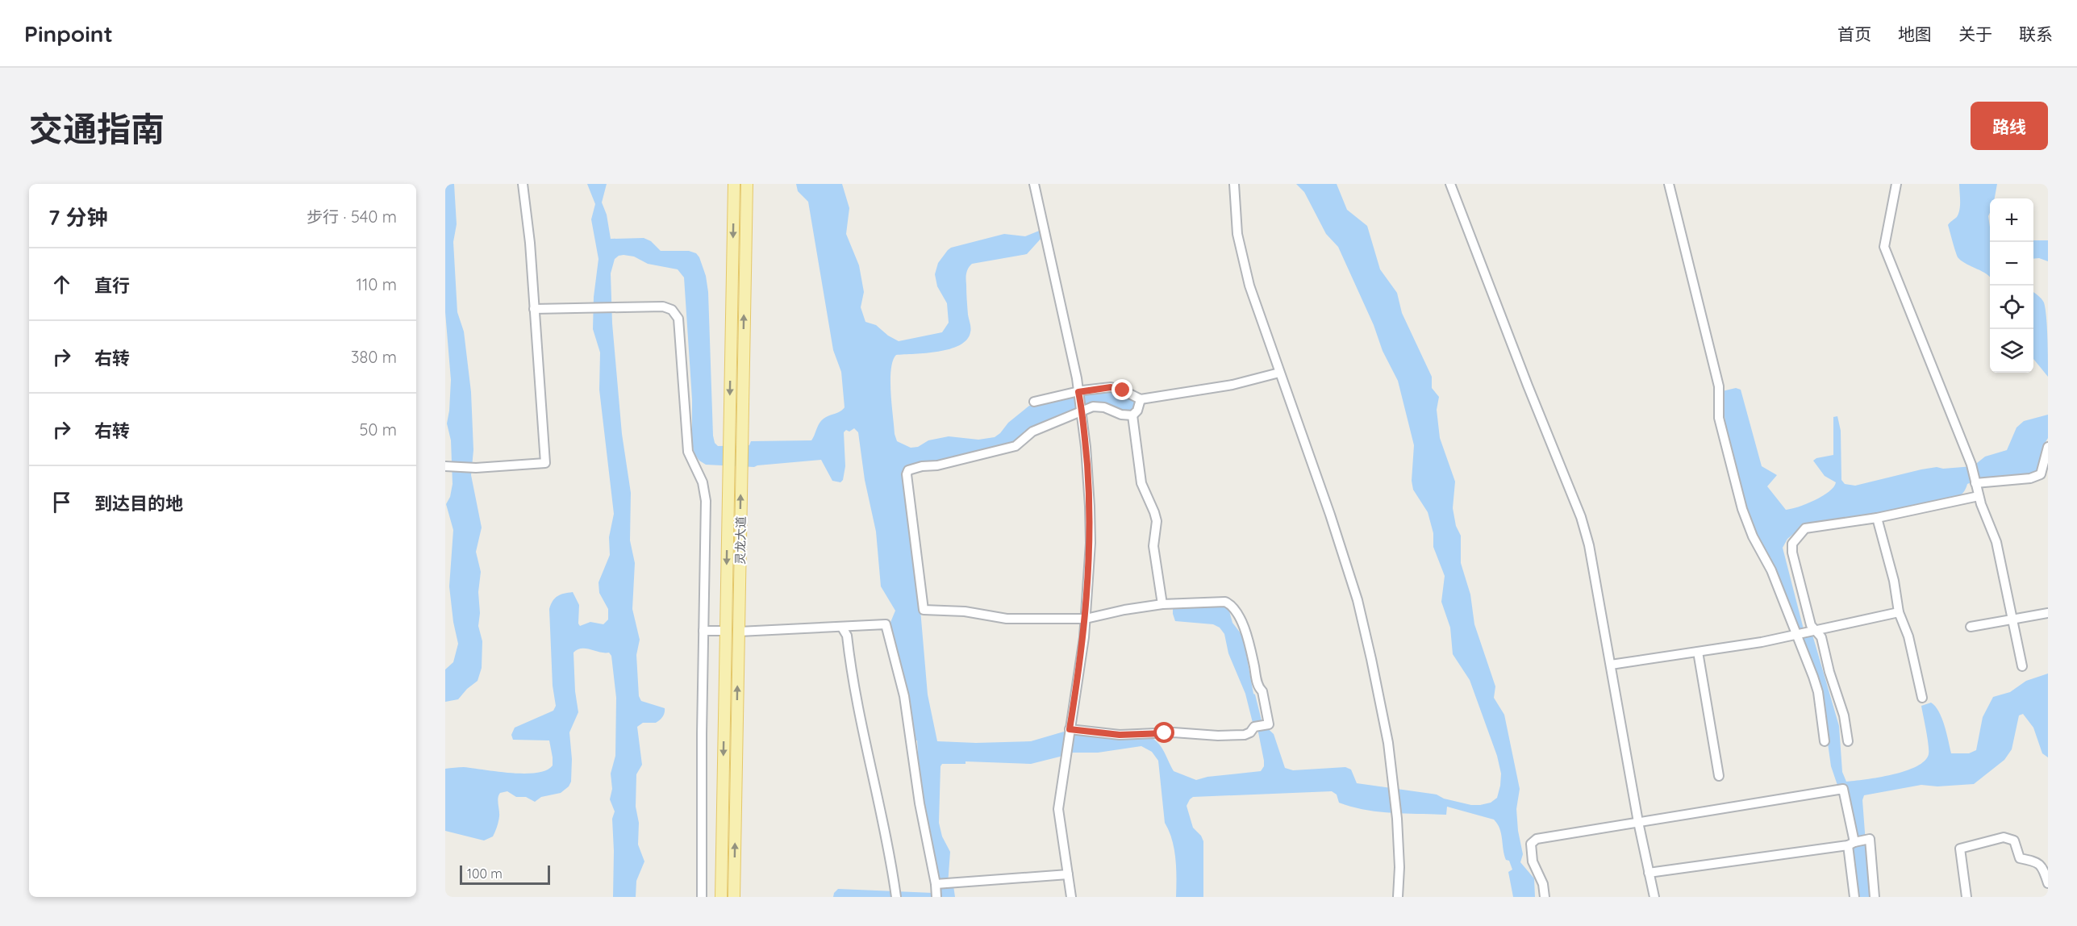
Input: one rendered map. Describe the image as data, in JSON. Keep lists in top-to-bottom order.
{
  "streets": {
    "main road": ["灵龙大道"]
  },
  "scale_bar": "100 m",
  "page": {
    "header": "Pinpoint",
    "nav": [
      "首页",
      "地图",
      "关于",
      "联系"
    ],
    "title": "交通指南",
    "buttons": "路线",
    "heading": ["7 分钟", "步行 · 540 m"],
    "map_buttons": ["+", "−"],
    "list": [
      ["直行", "110 m"],
      ["右转", "380 m"],
      ["右转", "50 m"],
      "到达目的地"
    ],
    "scale": "100 m"
  }
}
